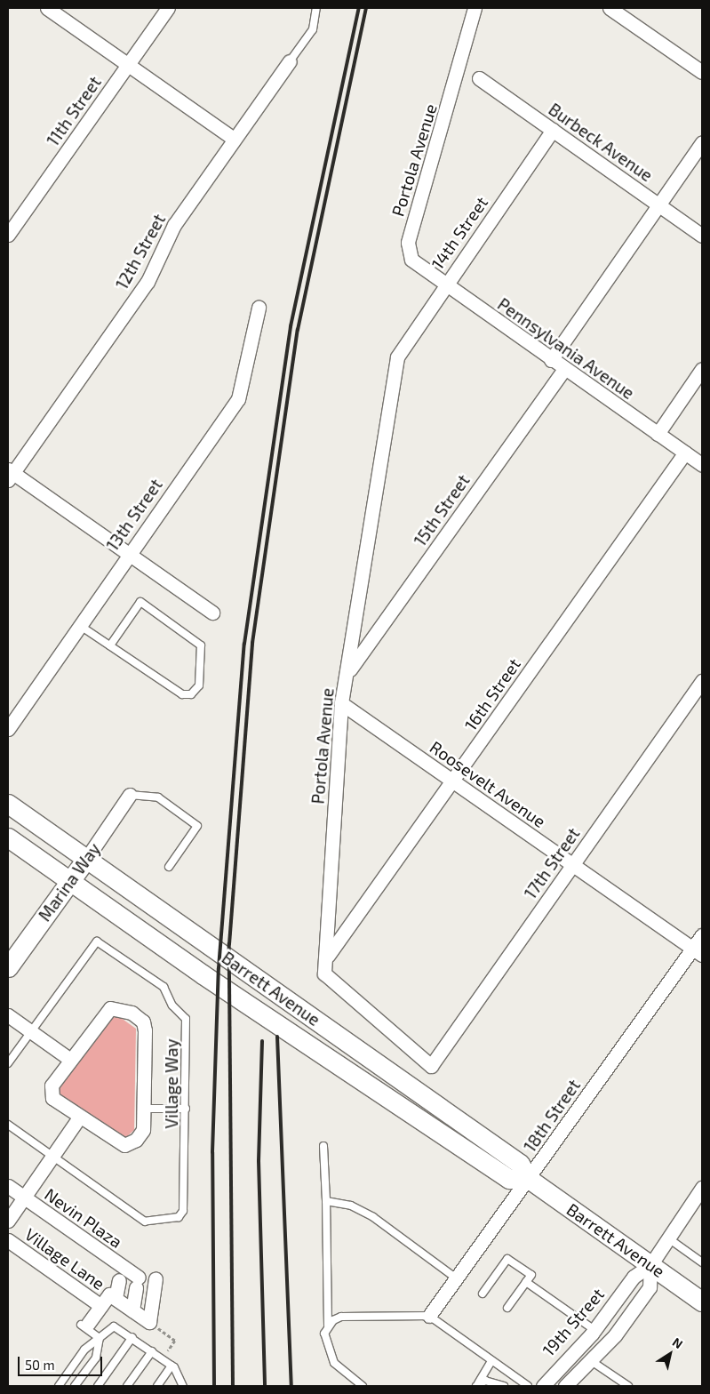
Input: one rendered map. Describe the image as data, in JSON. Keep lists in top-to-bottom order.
{
  "streets": {
    "main road": ["Marina Way", "Barrett Avenue"],
    "street": [
      "11th Street",
      "Burbeck Avenue",
      "Portola Avenue",
      "14th Street",
      "12th Street",
      "Pennsylvania Avenue",
      "15th Street",
      "13th Street",
      "16th Street",
      "Roosevelt Avenue",
      "17th Street",
      "18th Street",
      "Nevin Plaza",
      "Village Lane",
      "19th Street"
    ],
    "lane": ["Village Way"]
  },
  "crossings": [
    ["Burbeck Avenue", "14th Street"],
    ["Portola Avenue", "14th Street"],
    ["Portola Avenue", "Pennsylvania Avenue"],
    ["Portola Avenue", "15th Street"],
    ["Portola Avenue", "16th Street"],
    ["Portola Avenue", "Roosevelt Avenue"],
    ["Portola Avenue", "17th Street"],
    ["14th Street", "Pennsylvania Avenue"],
    ["Pennsylvania Avenue", "15th Street"],
    ["Pennsylvania Avenue", "16th Street"],
    ["16th Street", "Roosevelt Avenue"],
    ["Roosevelt Avenue", "17th Street"],
    ["Roosevelt Avenue", "18th Street"],
    ["Marina Way", "Barrett Avenue"],
    ["Barrett Avenue", "18th Street"],
    ["Barrett Avenue", "19th Street"]
  ],
  "scale_bar": "50 m",
  "north": "top right"
}
